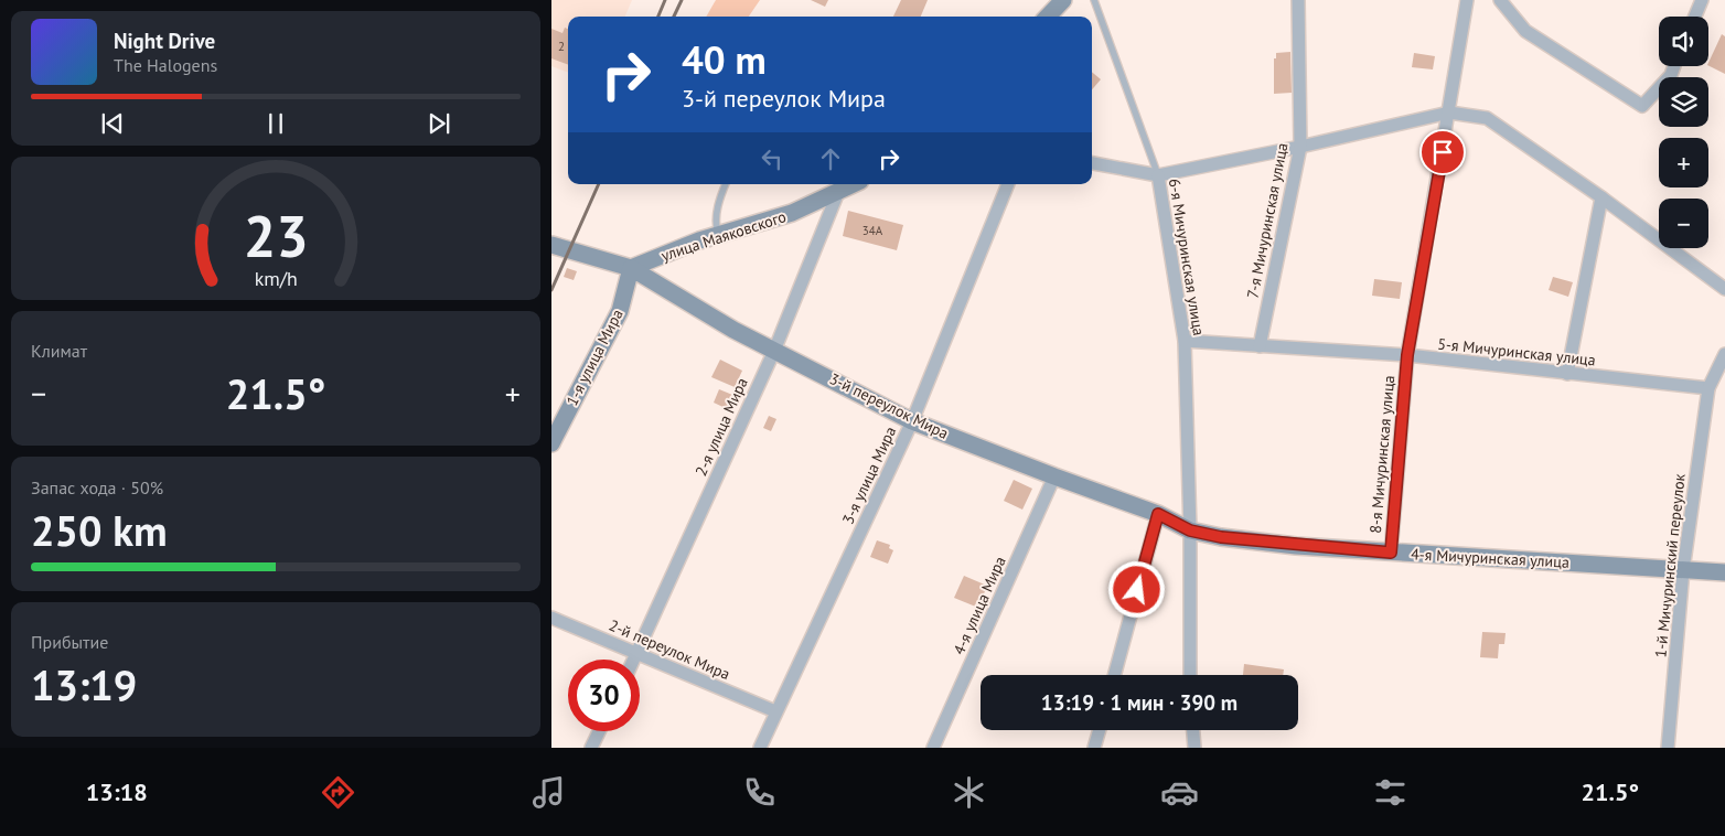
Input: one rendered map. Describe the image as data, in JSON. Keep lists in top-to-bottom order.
{
  "streets": {
    "street": [
      "7-я Мичуринская улица",
      "улица Маяковского",
      "6-я Мичуринская улица",
      "5-я Мичуринская улица",
      "1-я улица Мира",
      "3-й переулок Мира",
      "2-я улица Мира",
      "8-я Мичуринская улица",
      "3-я улица Мира",
      "4-я Мичуринская улица",
      "1-й Мичуринский переулок",
      "4-я улица Мира",
      "2-й переулок Мира"
    ]
  },
  "crossings": [
    ["7-я Мичуринская улица", "5-я Мичуринская улица"],
    ["улица Маяковского", "1-я улица Мира"],
    ["улица Маяковского", "3-й переулок Мира"],
    ["улица Маяковского", "2-я улица Мира"],
    ["6-я Мичуринская улица", "5-я Мичуринская улица"],
    ["6-я Мичуринская улица", "3-й переулок Мира"],
    ["6-я Мичуринская улица", "4-я Мичуринская улица"],
    ["5-я Мичуринская улица", "8-я Мичуринская улица"],
    ["5-я Мичуринская улица", "1-й Мичуринский переулок"],
    ["1-я улица Мира", "3-й переулок Мира"],
    ["3-й переулок Мира", "2-я улица Мира"],
    ["3-й переулок Мира", "3-я улица Мира"],
    ["3-й переулок Мира", "4-я Мичуринская улица"],
    ["3-й переулок Мира", "4-я улица Мира"],
    ["2-я улица Мира", "2-й переулок Мира"],
    ["8-я Мичуринская улица", "4-я Мичуринская улица"],
    ["3-я улица Мира", "2-й переулок Мира"],
    ["4-я Мичуринская улица", "1-й Мичуринский переулок"]
  ],
  "house_numbers": ["2", "34А"],
  "page": {
    "map_buttons": ["+", "−"],
    "turn": ["40 m", "3-й переулок Мира"],
    "song": ["Night Drive", "The Halogens"],
    "tile": [
      "Климат",
      ["Запас хода · 50%", "250 km"],
      ["Прибытие", "13:19"]
    ],
    "heat": ["−", "21.5°", "+"],
    "limit": "30",
    "trip": "13:19 · 1 мин · 390 m",
    "tabs": ["13:18", "21.5°"],
    "gauge": ["23", "km/h"]
  }
}
